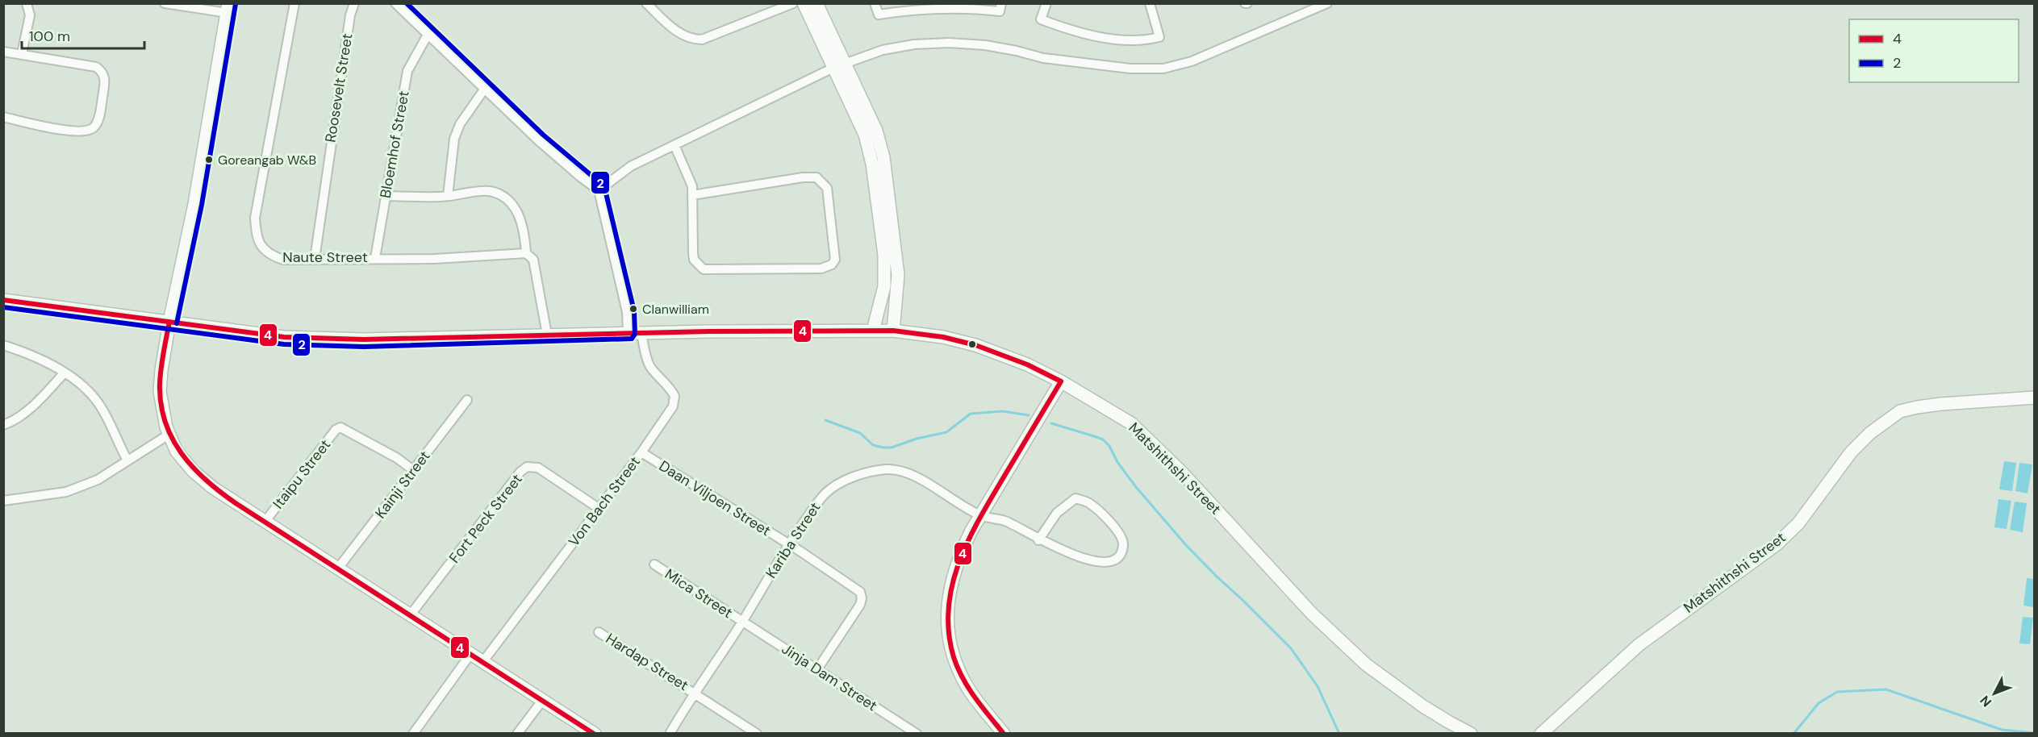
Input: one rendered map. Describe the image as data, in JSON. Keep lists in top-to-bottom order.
{
  "streets": {
    "main road": ["Matshithshi Street"],
    "street": [
      "Roosevelt Street",
      "Bloemhof Street",
      "Naute Street",
      "Itaipu Street",
      "Kainji Street",
      "Daan Viljoen Street",
      "Von Bach Street",
      "Fort Peck Street",
      "Kariba Street",
      "Mica Street",
      "Hardap Street",
      "Jinja Dam Street"
    ]
  },
  "crossings": [
    ["Roosevelt Street", "Naute Street"],
    ["Bloemhof Street", "Naute Street"],
    ["Matshithshi Street", "Von Bach Street"],
    ["Itaipu Street", "Kainji Street"],
    ["Daan Viljoen Street", "Von Bach Street"],
    ["Daan Viljoen Street", "Kariba Street"],
    ["Daan Viljoen Street", "Jinja Dam Street"],
    ["Von Bach Street", "Fort Peck Street"],
    ["Kariba Street", "Mica Street"],
    ["Kariba Street", "Hardap Street"],
    ["Kariba Street", "Jinja Dam Street"],
    ["Mica Street", "Jinja Dam Street"]
  ],
  "places": ["Goreangab W&B", "Clanwilliam"],
  "lines": ["transit line 2", "transit line 4"],
  "legend": ["4", "2"],
  "scale_bar": "100 m",
  "north": "bottom left"
}
